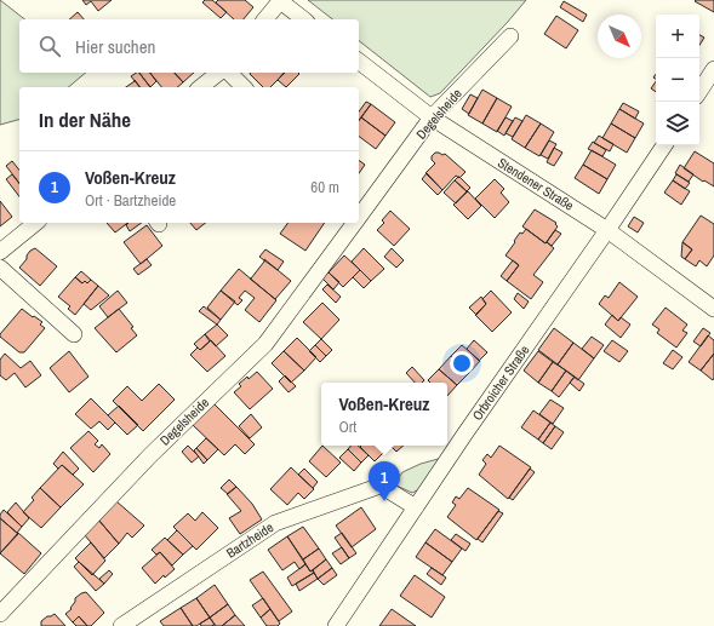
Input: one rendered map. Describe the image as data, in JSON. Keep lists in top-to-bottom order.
{
  "streets": {
    "street": [
      "Degelsheide",
      "Stendener Straße",
      "Orbroicher Straße",
      "Bartzheide"
    ]
  },
  "crossings": [
    ["Degelsheide", "Stendener Straße"],
    ["Stendener Straße", "Orbroicher Straße"],
    ["Orbroicher Straße", "Bartzheide"]
  ],
  "north": "bottom right",
  "page": {
    "map_buttons": ["+", "−"],
    "search": "Hier suchen",
    "heading": "In der Nähe",
    "list": [
      {
        "mark": "1",
        "name": "Voßen-Kreuz",
        "note": "Ort · Bartzheide",
        "value": "60 m"
      }
    ],
    "popup": ["Voßen-Kreuz", "Ort"],
    "pins": "1"
  }
}
